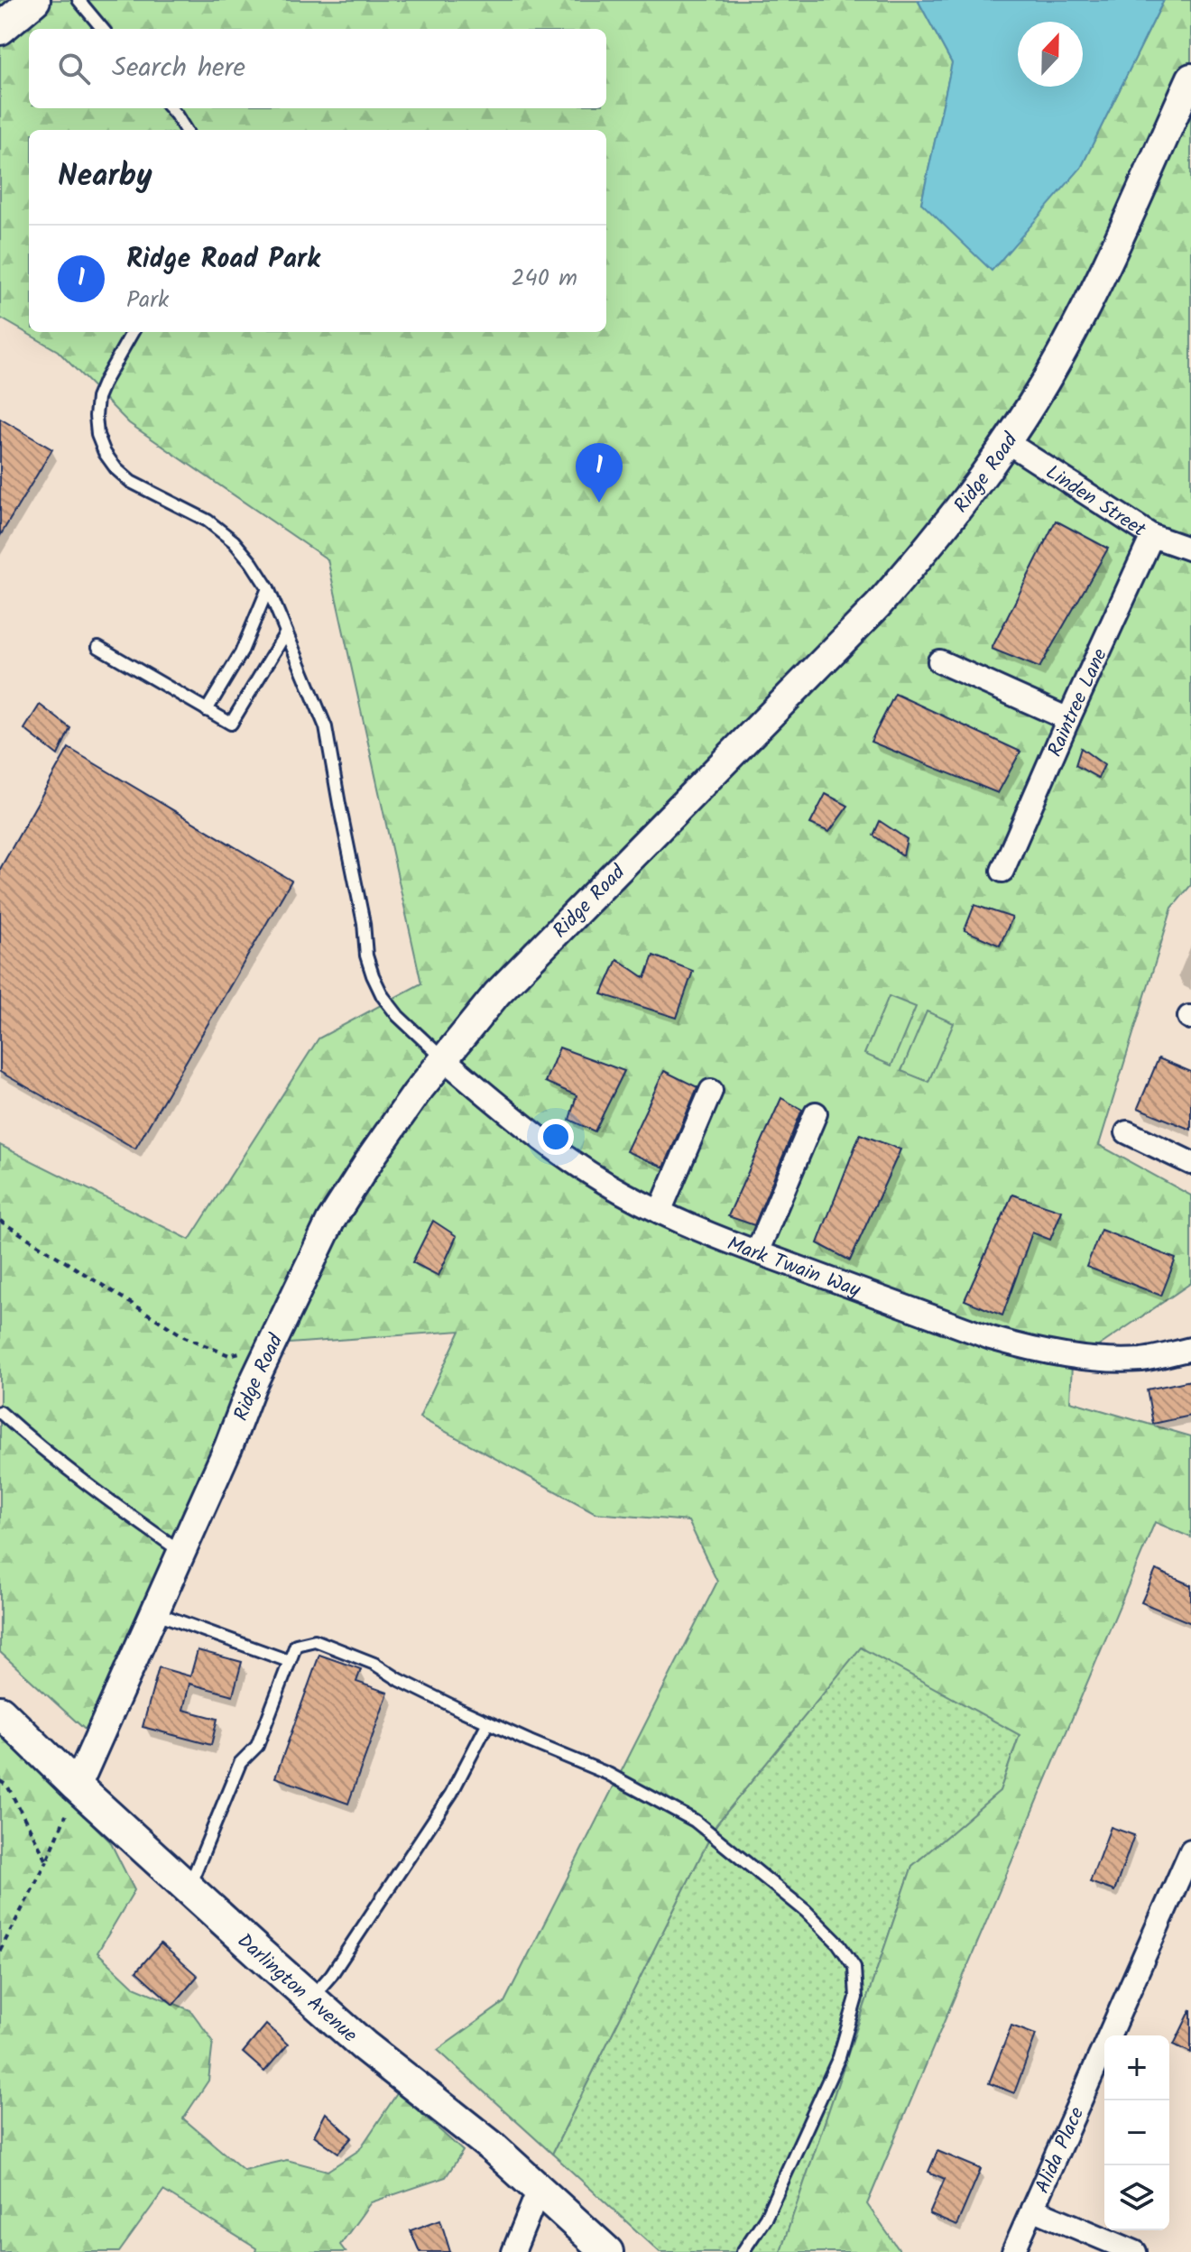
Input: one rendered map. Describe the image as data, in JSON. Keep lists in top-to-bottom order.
{
  "streets": {
    "main road": ["Darlington Avenue"],
    "street": [
      "Ridge Road",
      "Linden Street",
      "Raintree Lane",
      "Mark Twain Way",
      "Alida Place"
    ]
  },
  "crossings": [
    ["Ridge Road", "Linden Street"],
    ["Ridge Road", "Mark Twain Way"],
    ["Ridge Road", "Darlington Avenue"],
    ["Linden Street", "Raintree Lane"]
  ],
  "north": "top",
  "page": {
    "search": "Search here",
    "heading": "Nearby",
    "list": [
      {
        "mark": "1",
        "name": "Ridge Road Park",
        "note": "Park",
        "value": "240 m"
      }
    ],
    "pins": "1",
    "map_buttons": ["+", "−"]
  }
}
